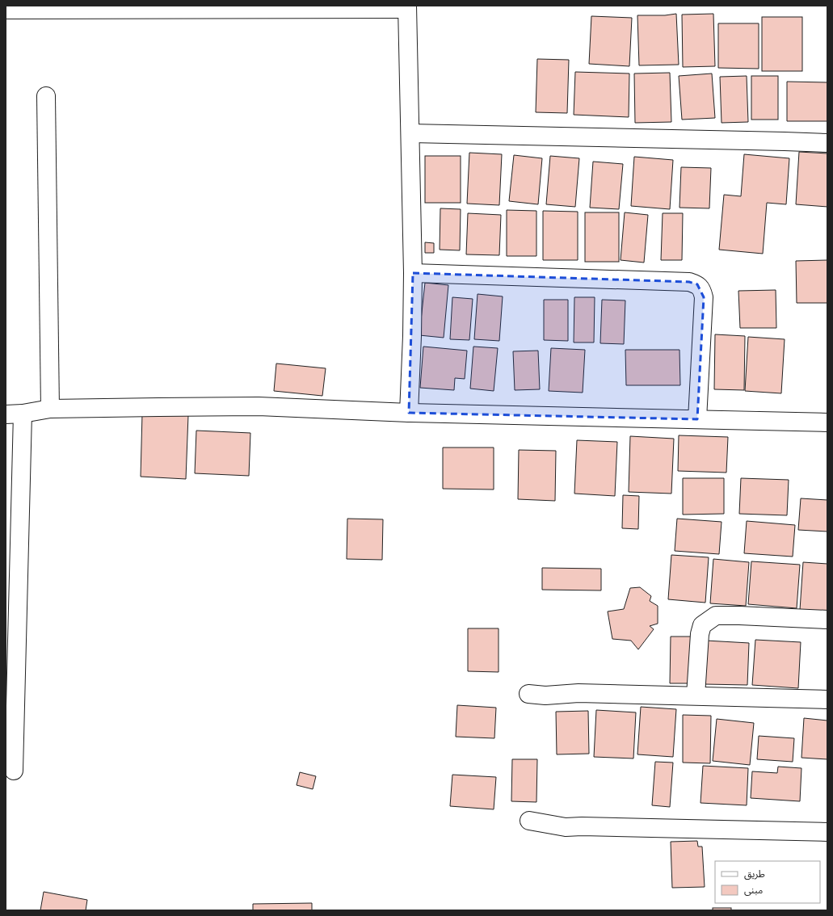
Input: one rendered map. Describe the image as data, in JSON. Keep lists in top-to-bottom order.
{
  "legend": ["طريق", "مبنى"]
}
